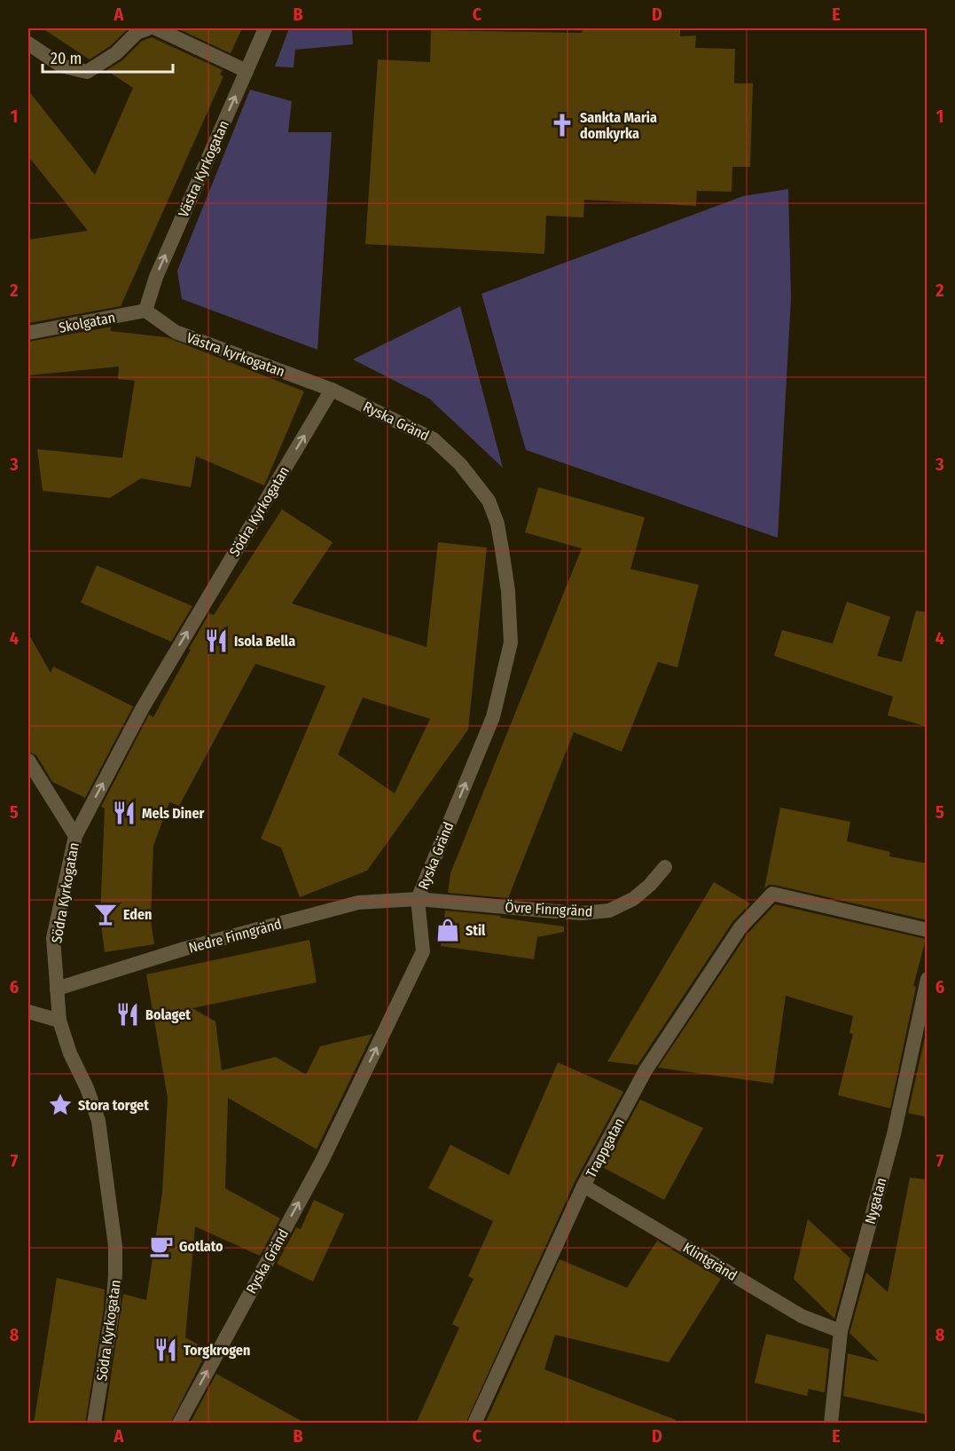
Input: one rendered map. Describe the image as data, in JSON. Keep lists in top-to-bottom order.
{
  "streets": {
    "street": [
      "Västra Kyrkogatan",
      "Skolgatan",
      "Västra kyrkogatan",
      "Ryska Gränd",
      "Södra Kyrkogatan",
      "Övre Finngränd",
      "Nedre Finngränd",
      "Trappgatan",
      "Nygatan",
      "Klintgränd"
    ]
  },
  "crossings": [
    ["Västra Kyrkogatan", "Skolgatan"],
    ["Västra Kyrkogatan", "Västra kyrkogatan"],
    ["Skolgatan", "Västra kyrkogatan"],
    ["Västra kyrkogatan", "Ryska Gränd"],
    ["Västra kyrkogatan", "Södra Kyrkogatan"],
    ["Ryska Gränd", "Södra Kyrkogatan"],
    ["Ryska Gränd", "Övre Finngränd"],
    ["Ryska Gränd", "Nedre Finngränd"],
    ["Södra Kyrkogatan", "Nedre Finngränd"],
    ["Övre Finngränd", "Nedre Finngränd"],
    ["Trappgatan", "Klintgränd"],
    ["Nygatan", "Klintgränd"]
  ],
  "one_way": ["Västra Kyrkogatan", "Ryska Gränd", "Södra Kyrkogatan"],
  "places": {
    "church": ["Sankta Maria domkyrka"],
    "restaurant": [
      "Isola Bella",
      "Mels Diner",
      "Bolaget",
      "Torgkrogen"
    ],
    "bar": ["Eden"],
    "shop": ["Stil"],
    "place": ["Stora torget"],
    "cafe": ["Gotlato"]
  },
  "scale_bar": "20 m",
  "grid": {
    "columns": [
      "A",
      "B",
      "C",
      "D",
      "E"
    ],
    "rows": [
      "1",
      "2",
      "3",
      "4",
      "5",
      "6",
      "7",
      "8"
    ]
  }
}
